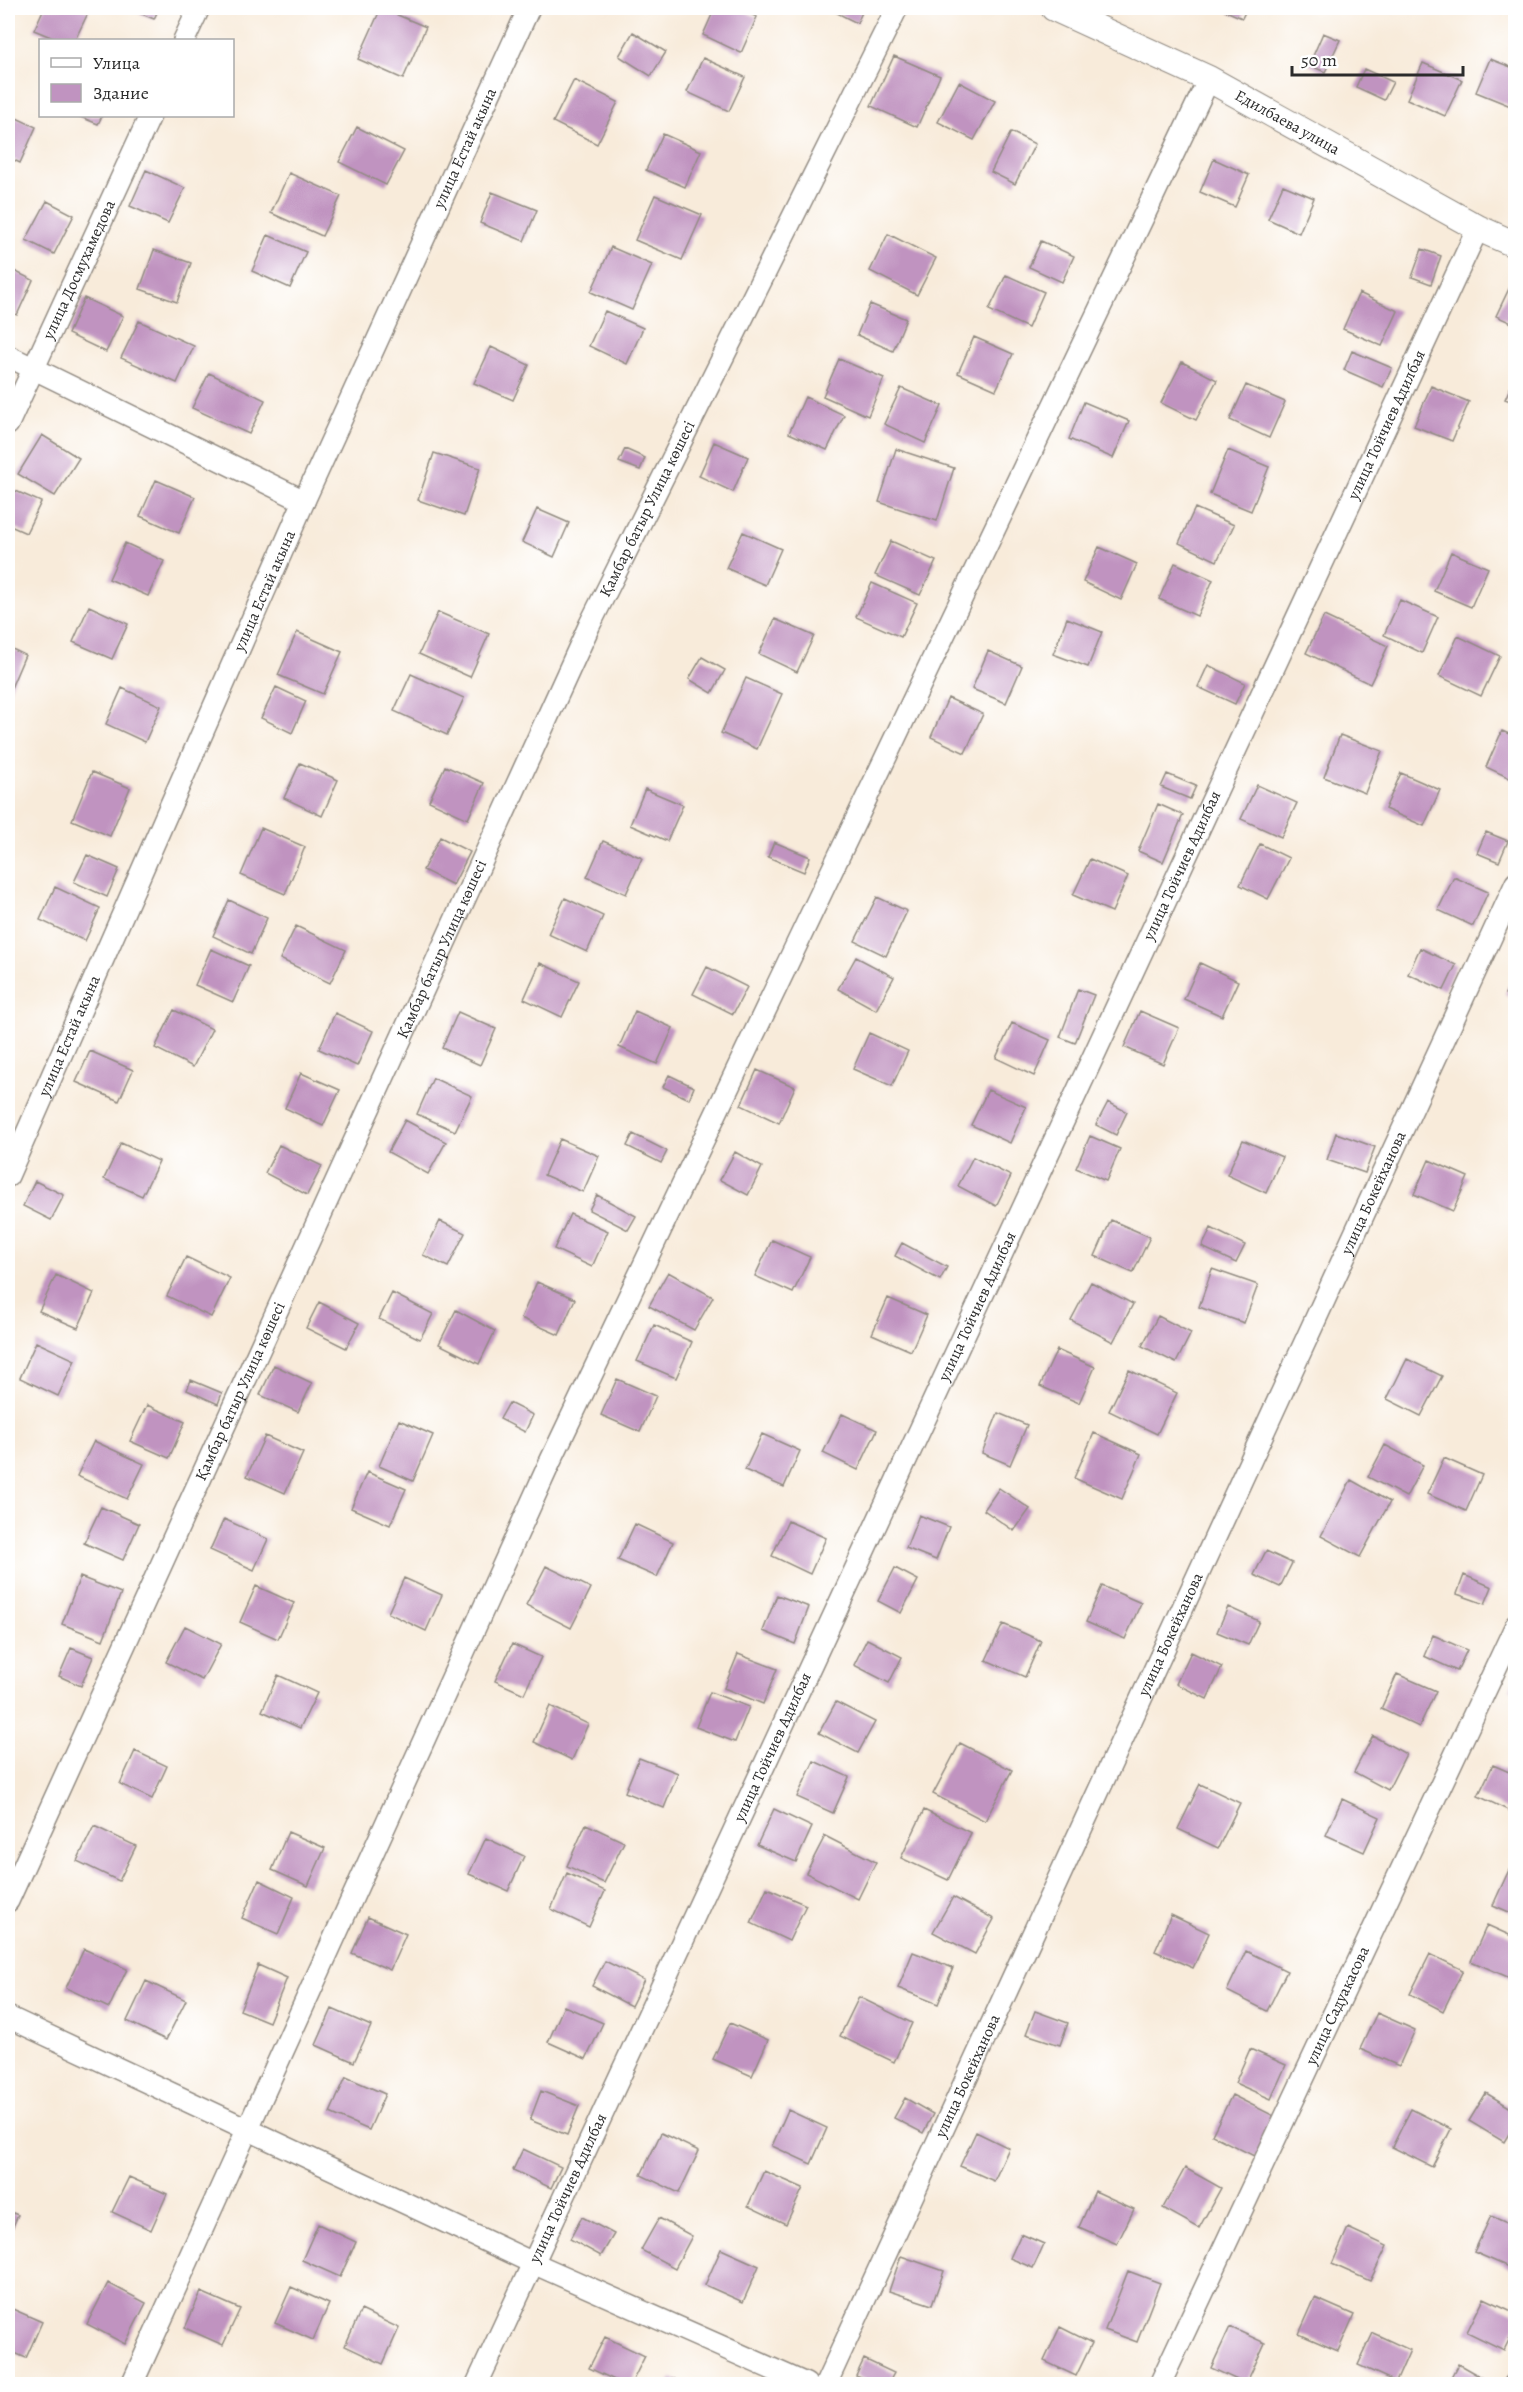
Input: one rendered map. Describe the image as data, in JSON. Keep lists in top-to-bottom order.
{
  "streets": {
    "street": [
      "Едилбаева улица",
      "улица Естай акына",
      "улица Досмухамедова",
      "улица Тойчиев Адилбая",
      "Қамбар батыр Улица көшесі",
      "улица Бокейханова",
      "улица Садуакасова"
    ]
  },
  "crossings": [
    ["Едилбаева улица", "улица Тойчиев Адилбая"]
  ],
  "legend": ["Улица", "Здание"],
  "scale_bar": "50 m"
}
